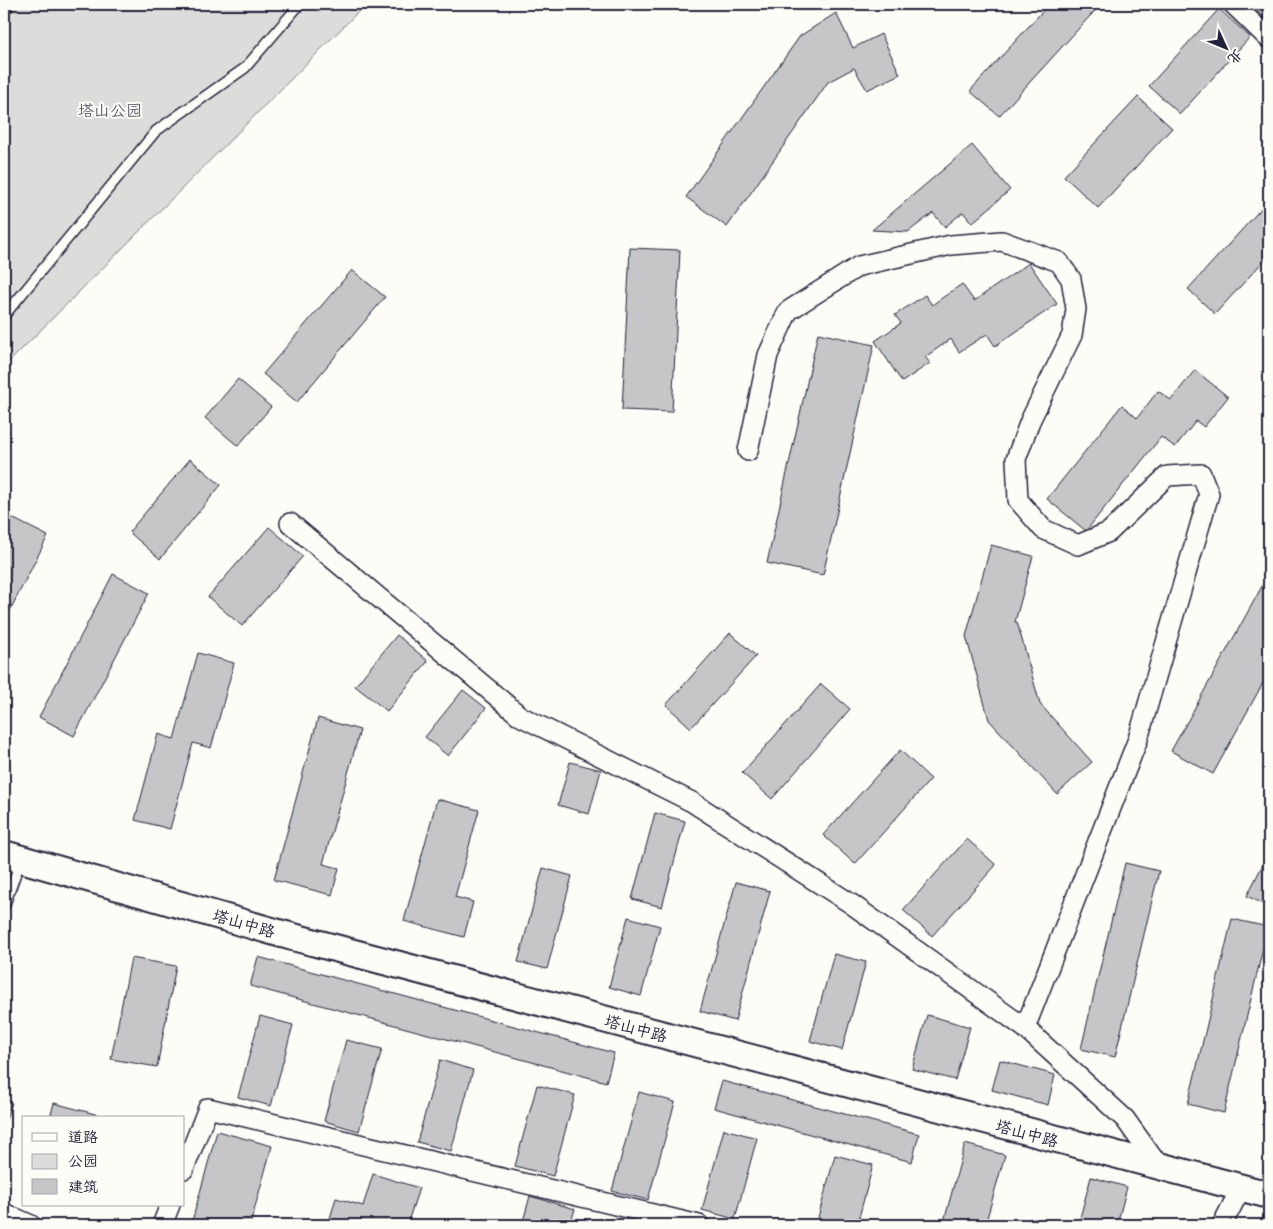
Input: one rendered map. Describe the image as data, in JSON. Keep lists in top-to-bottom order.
{
  "streets": {
    "street": ["塔山中路"]
  },
  "parks": ["塔山公园"],
  "legend": ["道路", "公园", "建筑"],
  "north": "bottom right"
}
